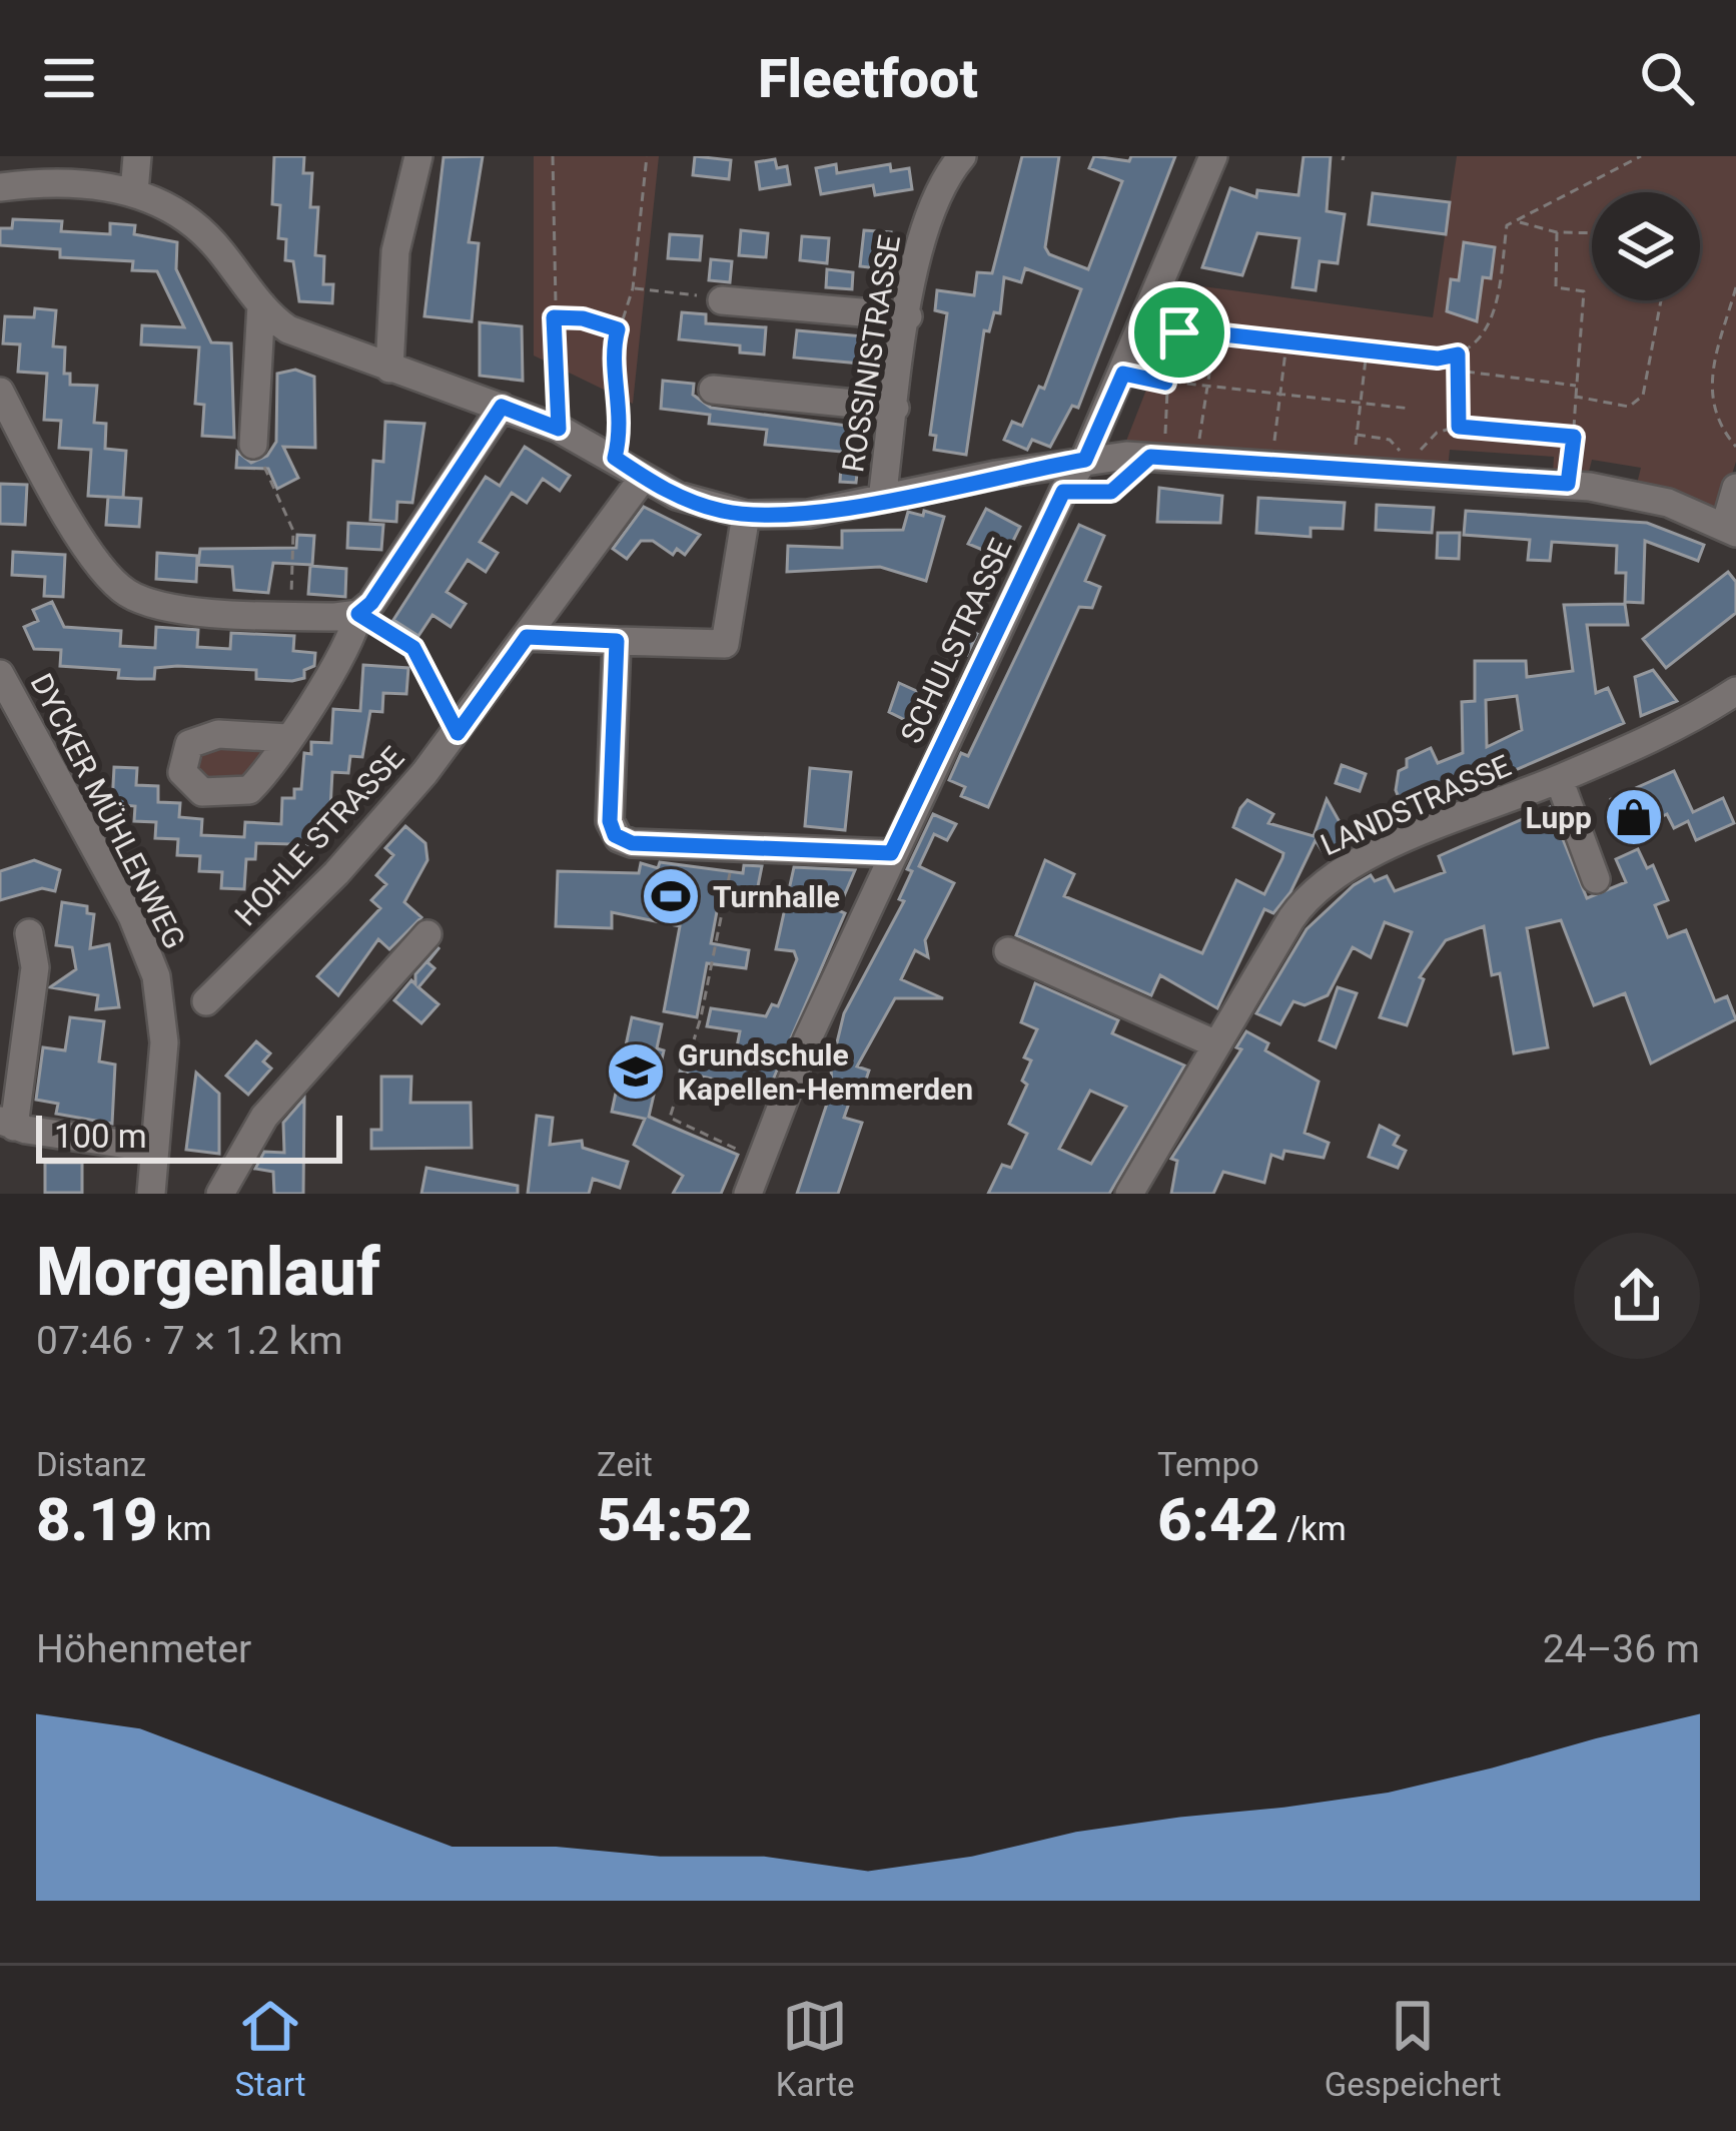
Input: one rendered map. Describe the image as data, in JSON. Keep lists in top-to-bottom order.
{
  "streets": {
    "street": [
      "ROSSINISTRASSE",
      "SCHULSTRASSE",
      "LANDSTRASSE",
      "DYCKER MÜHLENWEG",
      "HOHLE STRASSE"
    ]
  },
  "places": {
    "shop": ["Lupp"],
    "sports": ["Turnhalle"],
    "school or university": ["Grundschule Kapellen-Hemmerden"]
  },
  "scale_bar": "100 m",
  "page": {
    "header": "Fleetfoot",
    "scale": "100 m",
    "heading": ["Morgenlauf", "07:46 · 7 × 1.2 km"],
    "stats": [
      ["Distanz", "8.19 km"],
      ["Zeit", "54:52"],
      ["Tempo", "6:42 /km"]
    ],
    "chart": ["Höhenmeter", "24–36 m"],
    "tabs": ["Start", "Karte", "Gespeichert"]
  }
}
